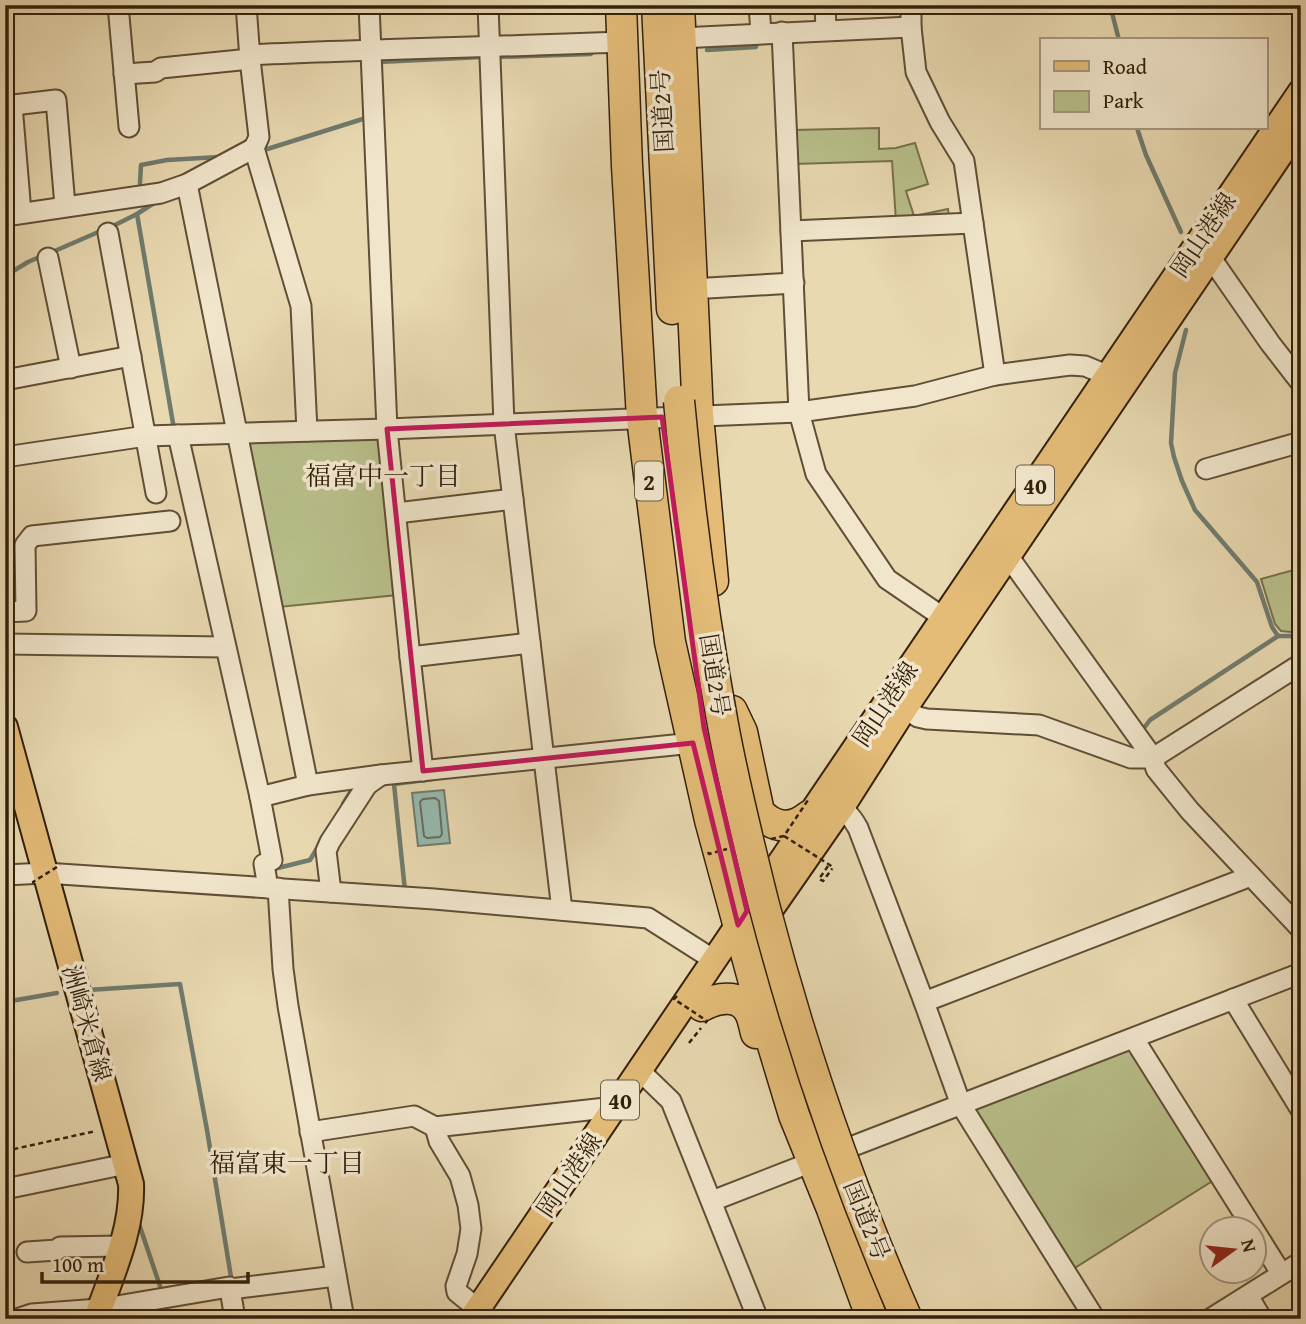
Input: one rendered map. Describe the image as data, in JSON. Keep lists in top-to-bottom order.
{
  "streets": {
    "highway": ["国道2号", "2"],
    "main road": ["岡山港線", "40", "洲崎米倉線"]
  },
  "crossings": [
    ["国道2号", "2"],
    ["岡山港線", "2"]
  ],
  "districts": ["福富中一丁目", "福富東一丁目"],
  "legend": ["Road", "Park"],
  "scale_bar": "100 m",
  "north": "right"
}
